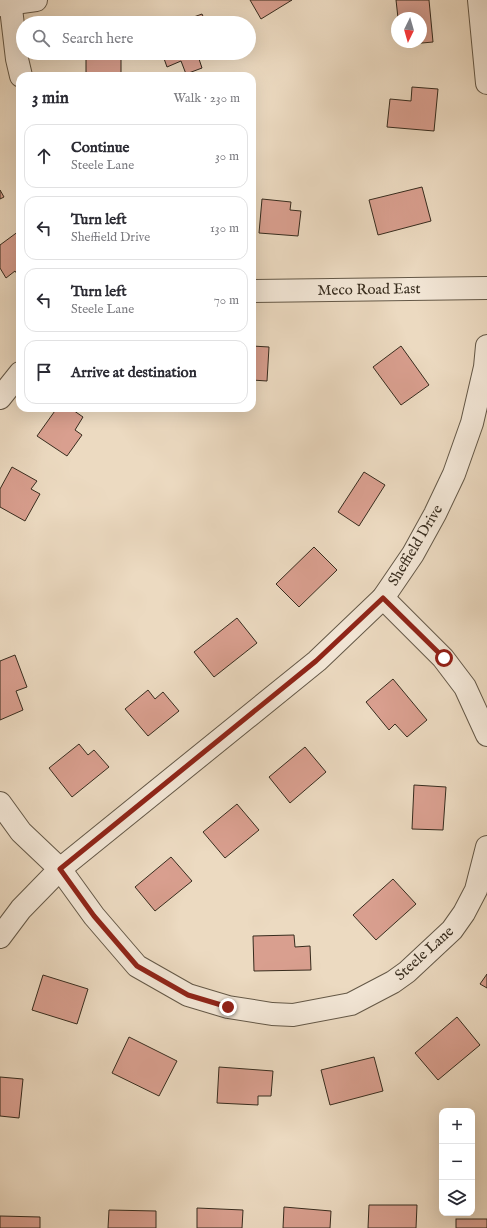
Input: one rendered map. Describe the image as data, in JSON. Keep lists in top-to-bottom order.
{
  "streets": {
    "street": ["Meco Road East", "Sheffield Drive", "Steele Lane"]
  },
  "crossings": [
    ["Sheffield Drive", "Steele Lane"]
  ],
  "north": "bottom",
  "page": {
    "search": "Search here",
    "heading": ["3 min", "Walk · 230 m"],
    "list": [
      ["Continue", "Steele Lane", "30 m"],
      ["Turn left", "Sheffield Drive", "130 m"],
      ["Turn left", "Steele Lane", "70 m"],
      "Arrive at destination"
    ],
    "map_buttons": ["+", "−"]
  }
}
